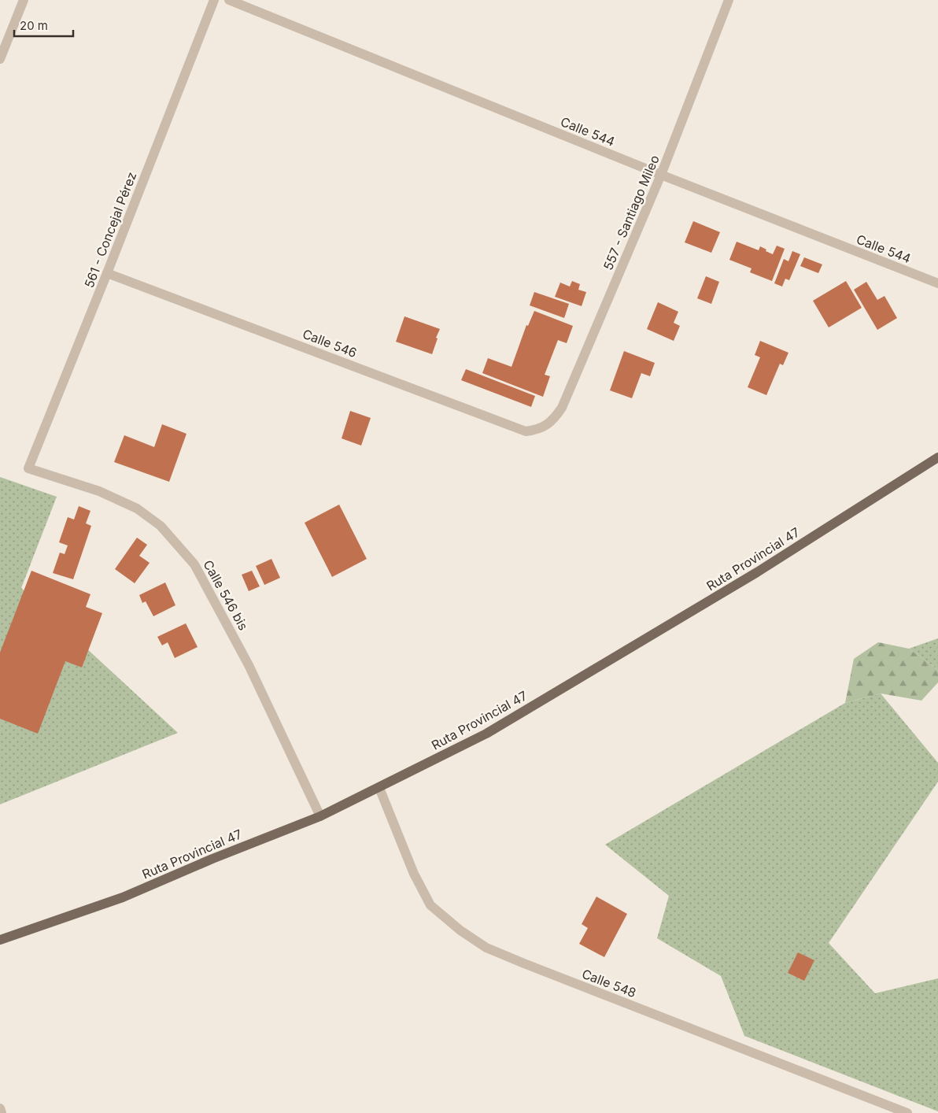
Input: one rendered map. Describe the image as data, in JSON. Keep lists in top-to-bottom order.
{
  "streets": {
    "main road": ["Ruta Provincial 47"],
    "street": [
      "Calle 544",
      "557 - Santiago Mileo",
      "561 - Concejal Pérez",
      "Calle 546",
      "Calle 546 bis",
      "Calle 548"
    ]
  },
  "crossings": [
    ["Calle 544", "557 - Santiago Mileo"],
    ["557 - Santiago Mileo", "Calle 546"],
    ["561 - Concejal Pérez", "Calle 546"],
    ["561 - Concejal Pérez", "Calle 546 bis"],
    ["Ruta Provincial 47", "Calle 546 bis"],
    ["Ruta Provincial 47", "Calle 548"]
  ],
  "scale_bar": "20 m"
}
